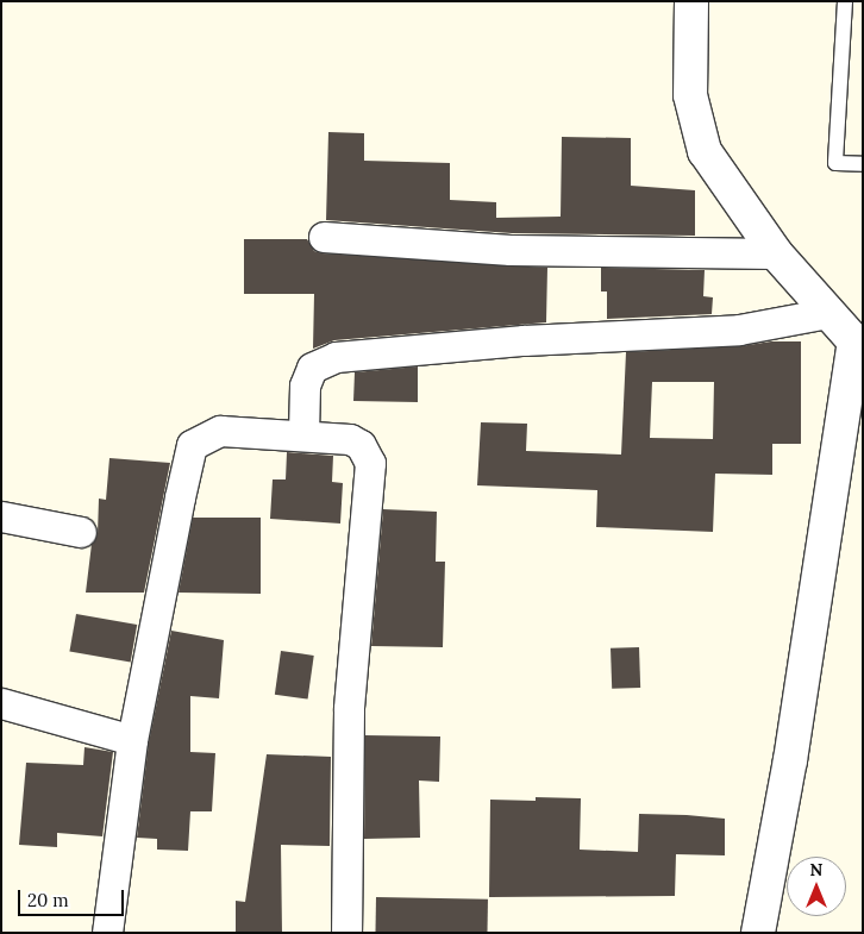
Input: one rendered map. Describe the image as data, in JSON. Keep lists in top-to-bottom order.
{
  "scale_bar": "20 m",
  "north": "top"
}
